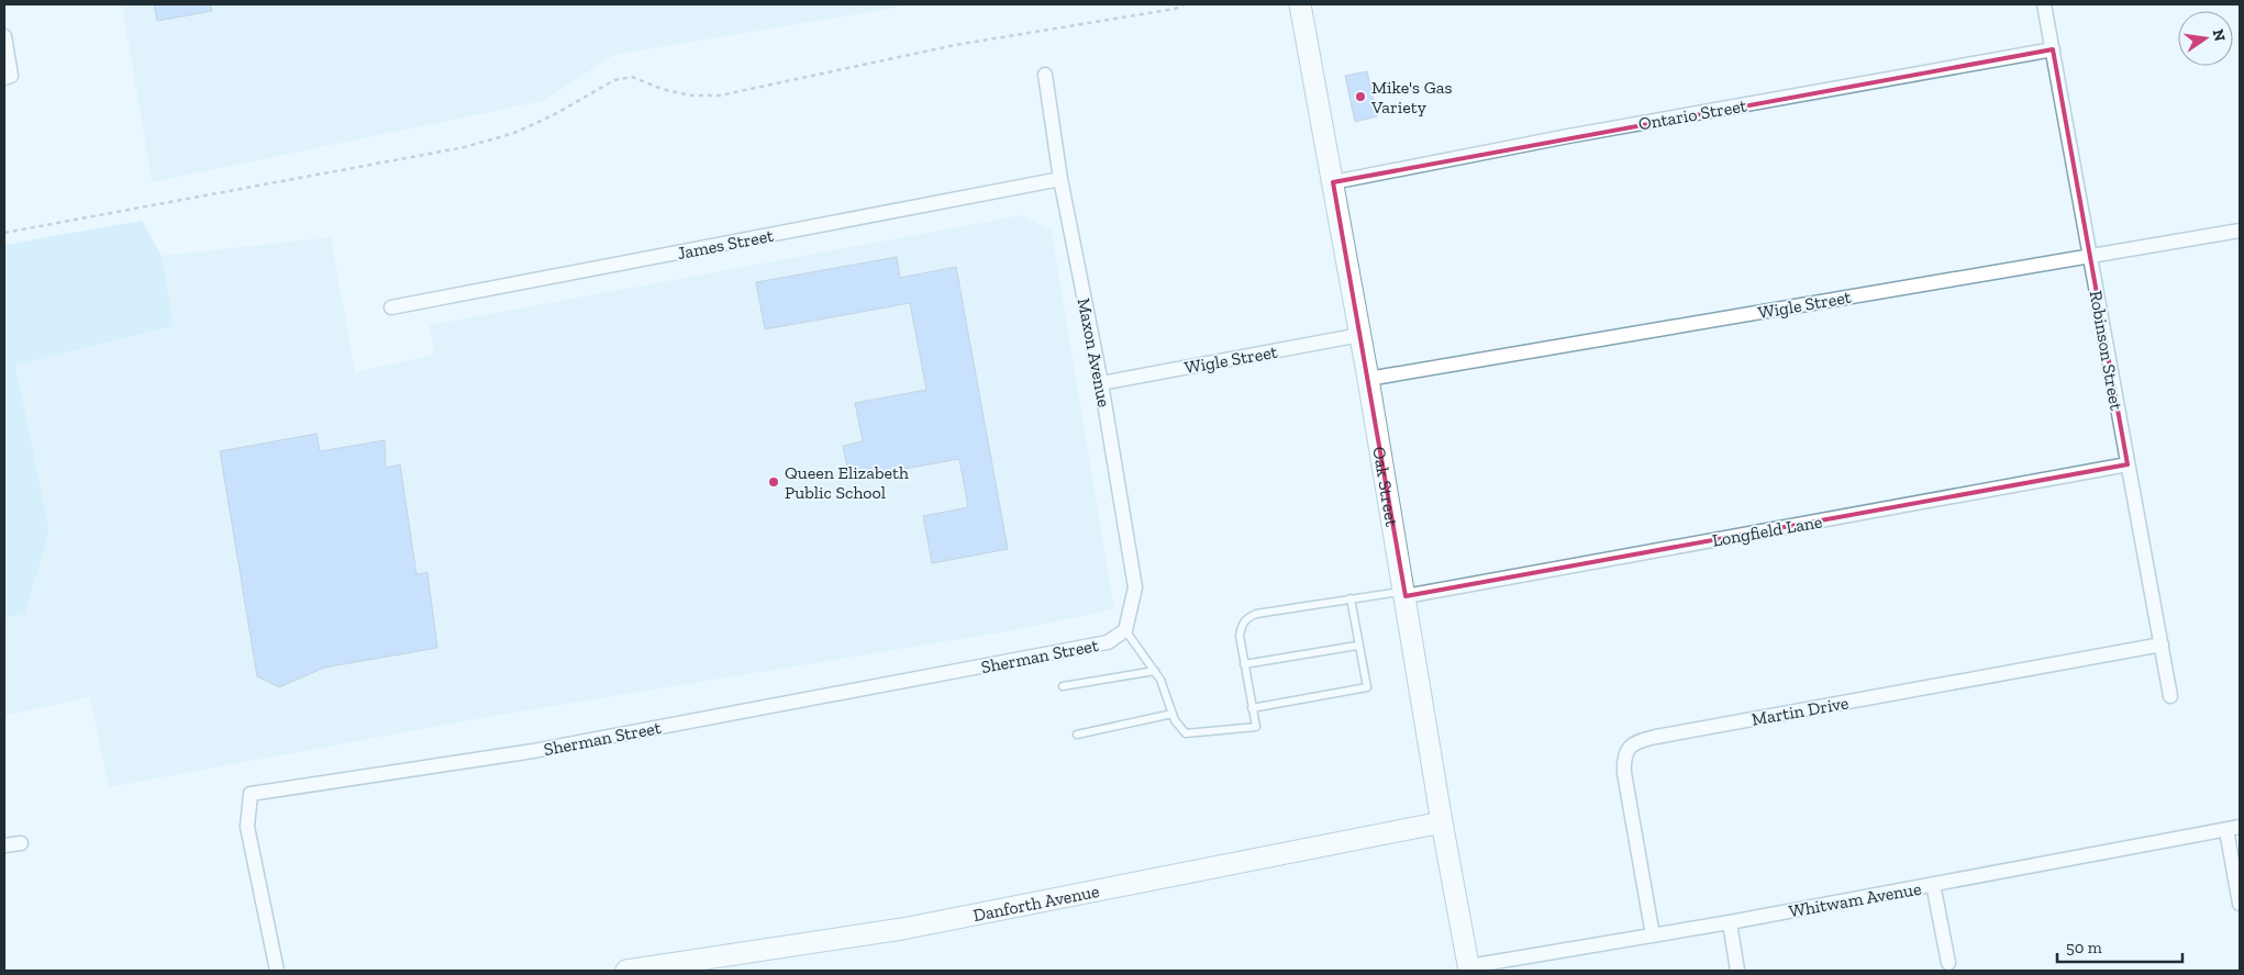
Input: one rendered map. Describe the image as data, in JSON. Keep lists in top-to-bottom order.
{
  "streets": {
    "street": [
      "Ontario Street",
      "James Street",
      "Wigle Street",
      "Robinson Street",
      "Maxon Avenue",
      "Oak Street",
      "Longfield Lane",
      "Sherman Street",
      "Martin Drive",
      "Whitwam Avenue",
      "Danforth Avenue"
    ]
  },
  "crossings": [
    ["Ontario Street", "Robinson Street"],
    ["Ontario Street", "Oak Street"],
    ["James Street", "Maxon Avenue"],
    ["Wigle Street", "Robinson Street"],
    ["Wigle Street", "Maxon Avenue"],
    ["Wigle Street", "Oak Street"],
    ["Robinson Street", "Longfield Lane"],
    ["Robinson Street", "Martin Drive"],
    ["Maxon Avenue", "Sherman Street"],
    ["Oak Street", "Longfield Lane"],
    ["Oak Street", "Whitwam Avenue"],
    ["Oak Street", "Danforth Avenue"],
    ["Martin Drive", "Whitwam Avenue"]
  ],
  "places": ["Mike's Gas Variety", "Queen Elizabeth Public School"],
  "scale_bar": "50 m",
  "north": "right"
}
